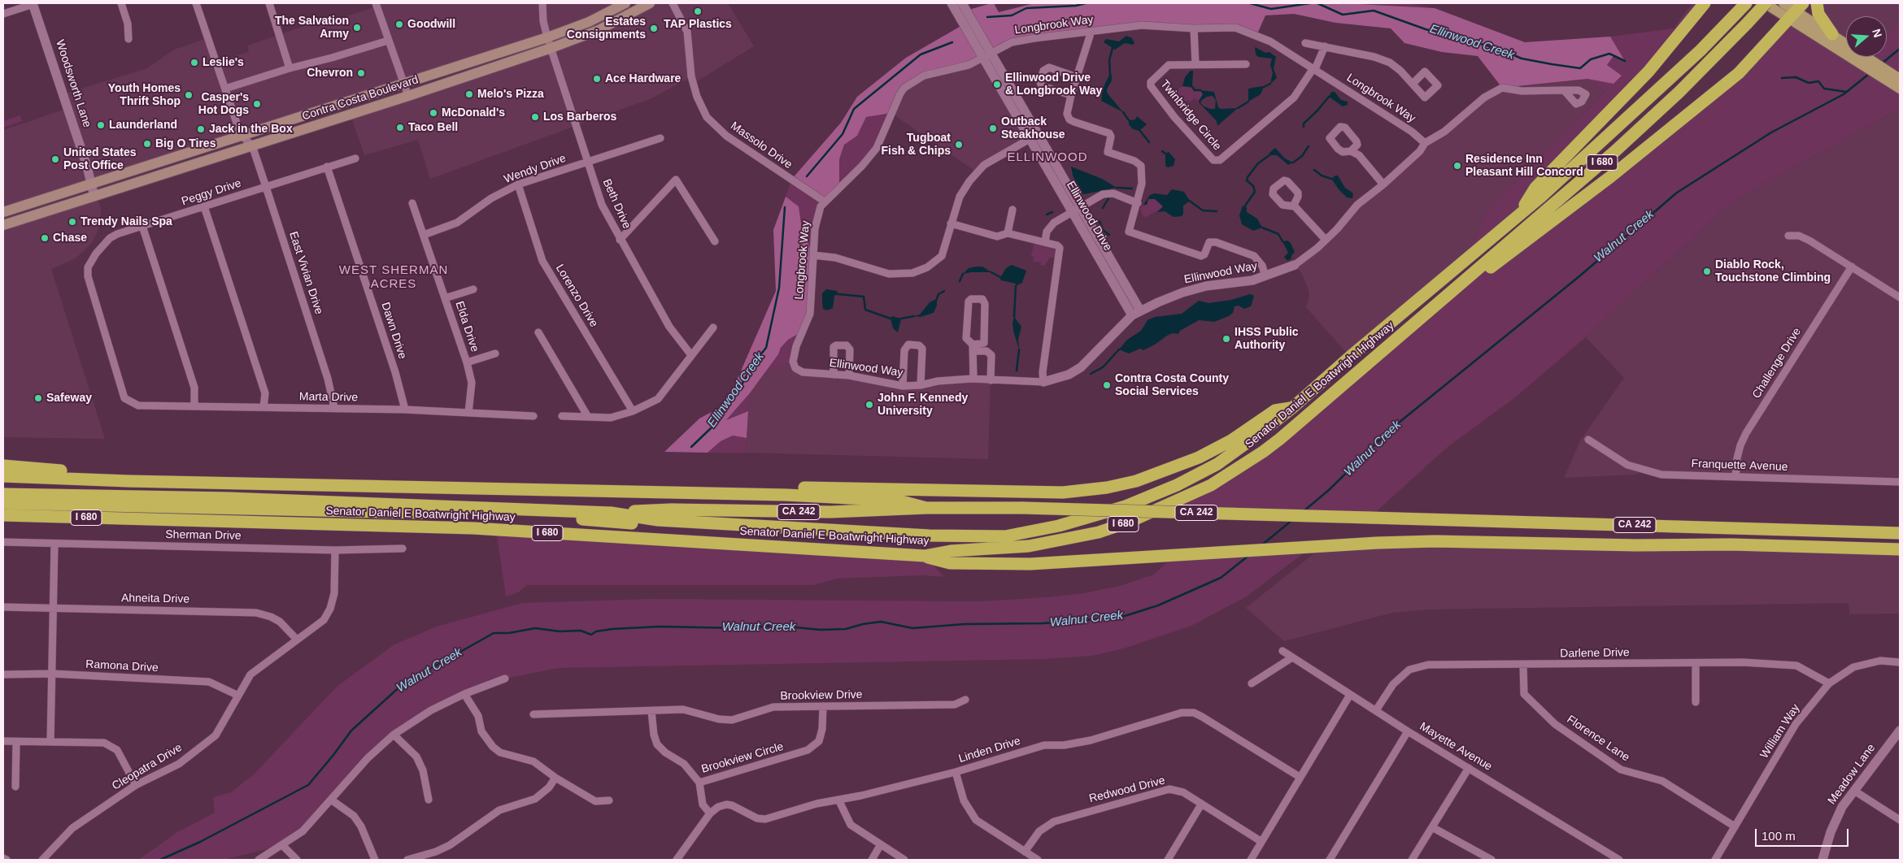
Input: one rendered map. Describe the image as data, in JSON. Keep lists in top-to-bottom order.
{
  "streets": {
    "highway": ["I 680", "Senator Daniel E Boatwright Highway", "CA 242"],
    "main road": ["Contra Costa Boulevard"],
    "street": [
      "Longbrook Way",
      "Woodsworth Lane",
      "Twinbridge Circle",
      "Massolo Drive",
      "Wendy Drive",
      "Peggy Drive",
      "Beth Drive",
      "Ellinwood Drive",
      "East Vivian Drive",
      "Ellinwood Way",
      "Lorenzo Drive",
      "Elda Drive",
      "Dawn Drive",
      "Challenge Drive",
      "Marta Drive",
      "Franquette Avenue",
      "Sherman Drive",
      "Ahneita Drive",
      "Darlene Drive",
      "Ramona Drive",
      "Brookview Drive",
      "William Way",
      "Florence Lane",
      "Mayette Avenue",
      "Linden Drive",
      "Brookview Circle",
      "Cleopatra Drive",
      "Meadow Lane",
      "Redwood Drive"
    ]
  },
  "crossings": [
    ["Longbrook Way", "Twinbridge Circle"],
    ["Longbrook Way", "Massolo Drive"],
    ["Longbrook Way", "Ellinwood Drive"],
    ["Longbrook Way", "Ellinwood Way"],
    ["Woodsworth Lane", "Contra Costa Boulevard"],
    ["Contra Costa Boulevard", "Beth Drive"],
    ["Contra Costa Boulevard", "East Vivian Drive"],
    ["I 680", "Senator Daniel E Boatwright Highway"],
    ["Wendy Drive", "Beth Drive"],
    ["Wendy Drive", "Lorenzo Drive"],
    ["Wendy Drive", "Elda Drive"],
    ["Peggy Drive", "East Vivian Drive"],
    ["Peggy Drive", "Dawn Drive"],
    ["Peggy Drive", "Marta Drive"],
    ["Ellinwood Drive", "Ellinwood Way"],
    ["East Vivian Drive", "Marta Drive"],
    ["Elda Drive", "Marta Drive"],
    ["Dawn Drive", "Marta Drive"],
    ["Challenge Drive", "Franquette Avenue"],
    ["Senator Daniel E Boatwright Highway", "CA 242"],
    ["Sherman Drive", "Cleopatra Drive"],
    ["Ahneita Drive", "Cleopatra Drive"],
    ["Darlene Drive", "William Way"],
    ["Darlene Drive", "Florence Lane"],
    ["Darlene Drive", "Mayette Avenue"],
    ["Ramona Drive", "Cleopatra Drive"],
    ["Brookview Drive", "Brookview Circle"],
    ["William Way", "Florence Lane"]
  ],
  "districts": ["ELLINWOOD", "WEST SHERMAN ACRES"],
  "water": ["Ellinwood Creek", "Walnut Creek"],
  "places": [
    "TAP Plastics",
    "Goodwill",
    "The Salvation Army",
    "Estates Consignments",
    "Leslie's",
    "Chevron",
    "Ace Hardware",
    "Ellinwood Drive & Longbrook Way",
    "Melo's Pizza",
    "Youth Homes Thrift Shop",
    "Casper's Hot Dogs",
    "McDonald's",
    "Los Barberos",
    "Launderland",
    "Taco Bell",
    "Outback Steakhouse",
    "Jack in the Box",
    "Big O Tires",
    "Tugboat Fish & Chips",
    "United States Post Office",
    "Residence Inn Pleasant Hill Concord",
    "Trendy Nails Spa",
    "Chase",
    "Diablo Rock, Touchstone Climbing",
    "IHSS Public Authority",
    "Contra Costa County Social Services",
    "Safeway",
    "John F. Kennedy University"
  ],
  "scale_bar": "100 m",
  "north": "right"
}
